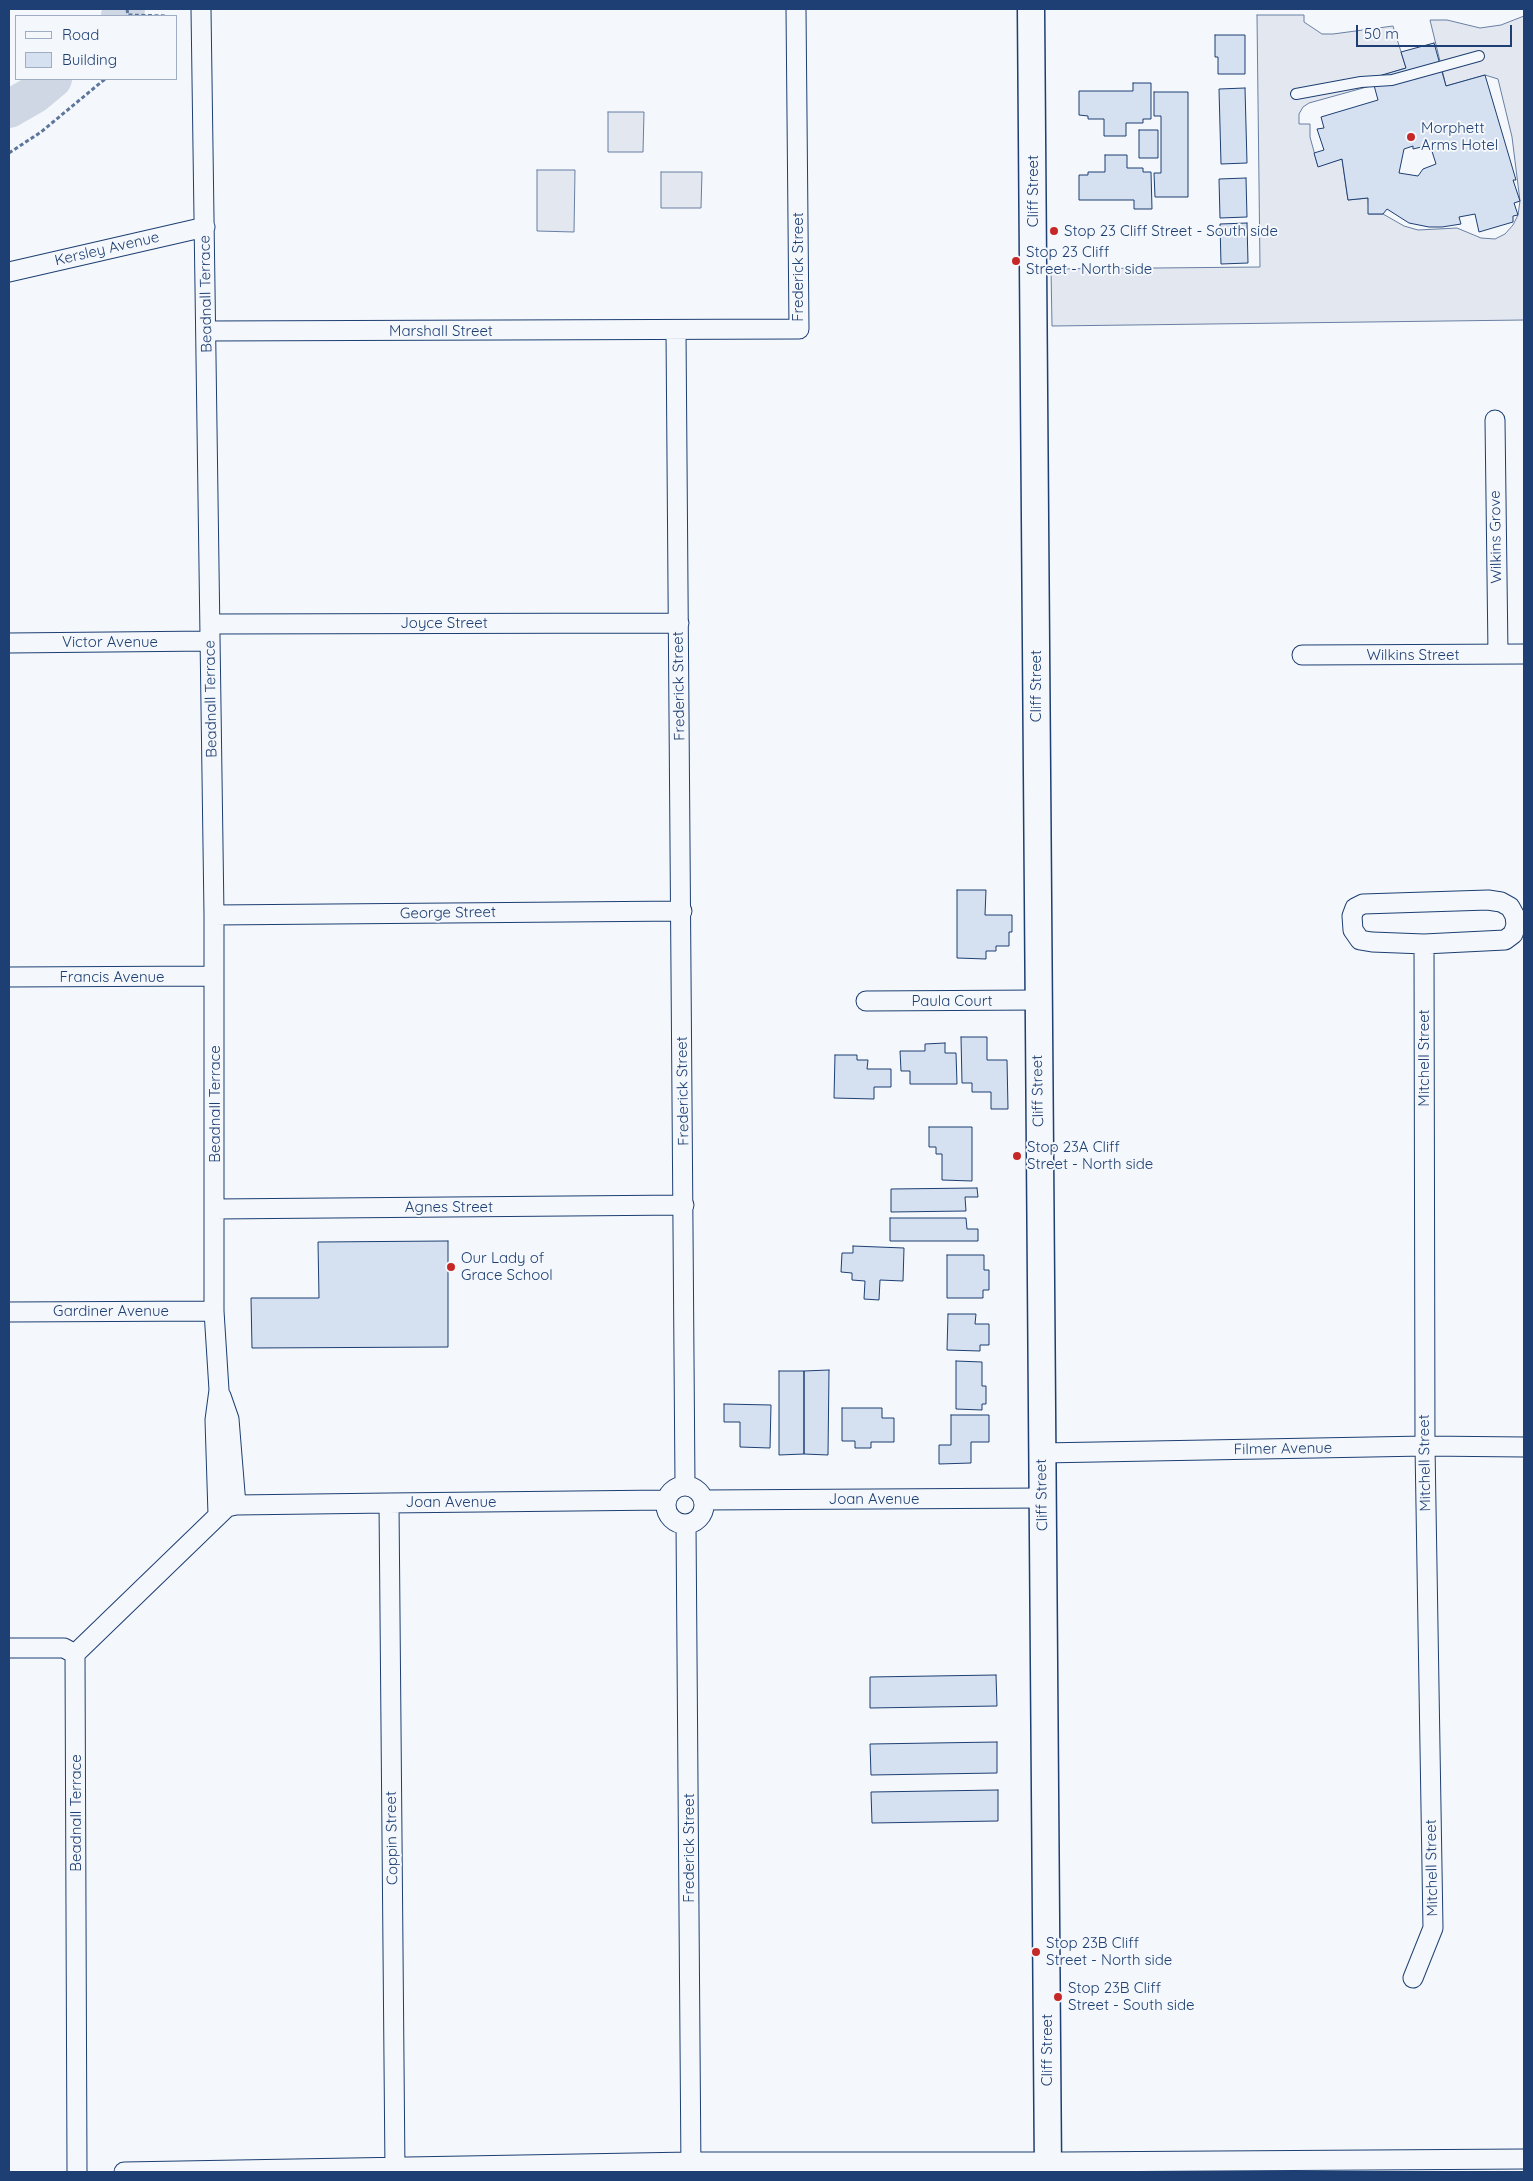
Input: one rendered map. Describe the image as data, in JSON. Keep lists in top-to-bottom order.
{
  "streets": {
    "street": [
      "Cliff Street",
      "Kersley Avenue",
      "Frederick Street",
      "Beadnall Terrace",
      "Marshall Street",
      "Wilkins Grove",
      "Joyce Street",
      "Victor Avenue",
      "Wilkins Street",
      "George Street",
      "Francis Avenue",
      "Paula Court",
      "Mitchell Street",
      "Agnes Street",
      "Gardiner Avenue",
      "Filmer Avenue",
      "Joan Avenue",
      "Coppin Street"
    ]
  },
  "crossings": [
    ["Cliff Street", "Paula Court"],
    ["Cliff Street", "Filmer Avenue"],
    ["Cliff Street", "Joan Avenue"],
    ["Kersley Avenue", "Beadnall Terrace"],
    ["Frederick Street", "Marshall Street"],
    ["Frederick Street", "Joyce Street"],
    ["Frederick Street", "George Street"],
    ["Frederick Street", "Agnes Street"],
    ["Frederick Street", "Joan Avenue"],
    ["Beadnall Terrace", "Marshall Street"],
    ["Beadnall Terrace", "Joyce Street"],
    ["Beadnall Terrace", "Victor Avenue"],
    ["Beadnall Terrace", "George Street"],
    ["Beadnall Terrace", "Francis Avenue"],
    ["Beadnall Terrace", "Agnes Street"],
    ["Beadnall Terrace", "Gardiner Avenue"],
    ["Beadnall Terrace", "Joan Avenue"],
    ["Wilkins Grove", "Wilkins Street"],
    ["Joyce Street", "Victor Avenue"],
    ["Mitchell Street", "Filmer Avenue"],
    ["Joan Avenue", "Coppin Street"]
  ],
  "places": [
    "Morphett Arms Hotel",
    "Stop 23 Cliff Street - South side",
    "Stop 23 Cliff Street - North side",
    "Stop 23A Cliff Street - North side",
    "Our Lady of Grace School",
    "Stop 23B Cliff Street - North side",
    "Stop 23B Cliff Street - South side"
  ],
  "legend": ["Road", "Building"],
  "scale_bar": "50 m"
}
